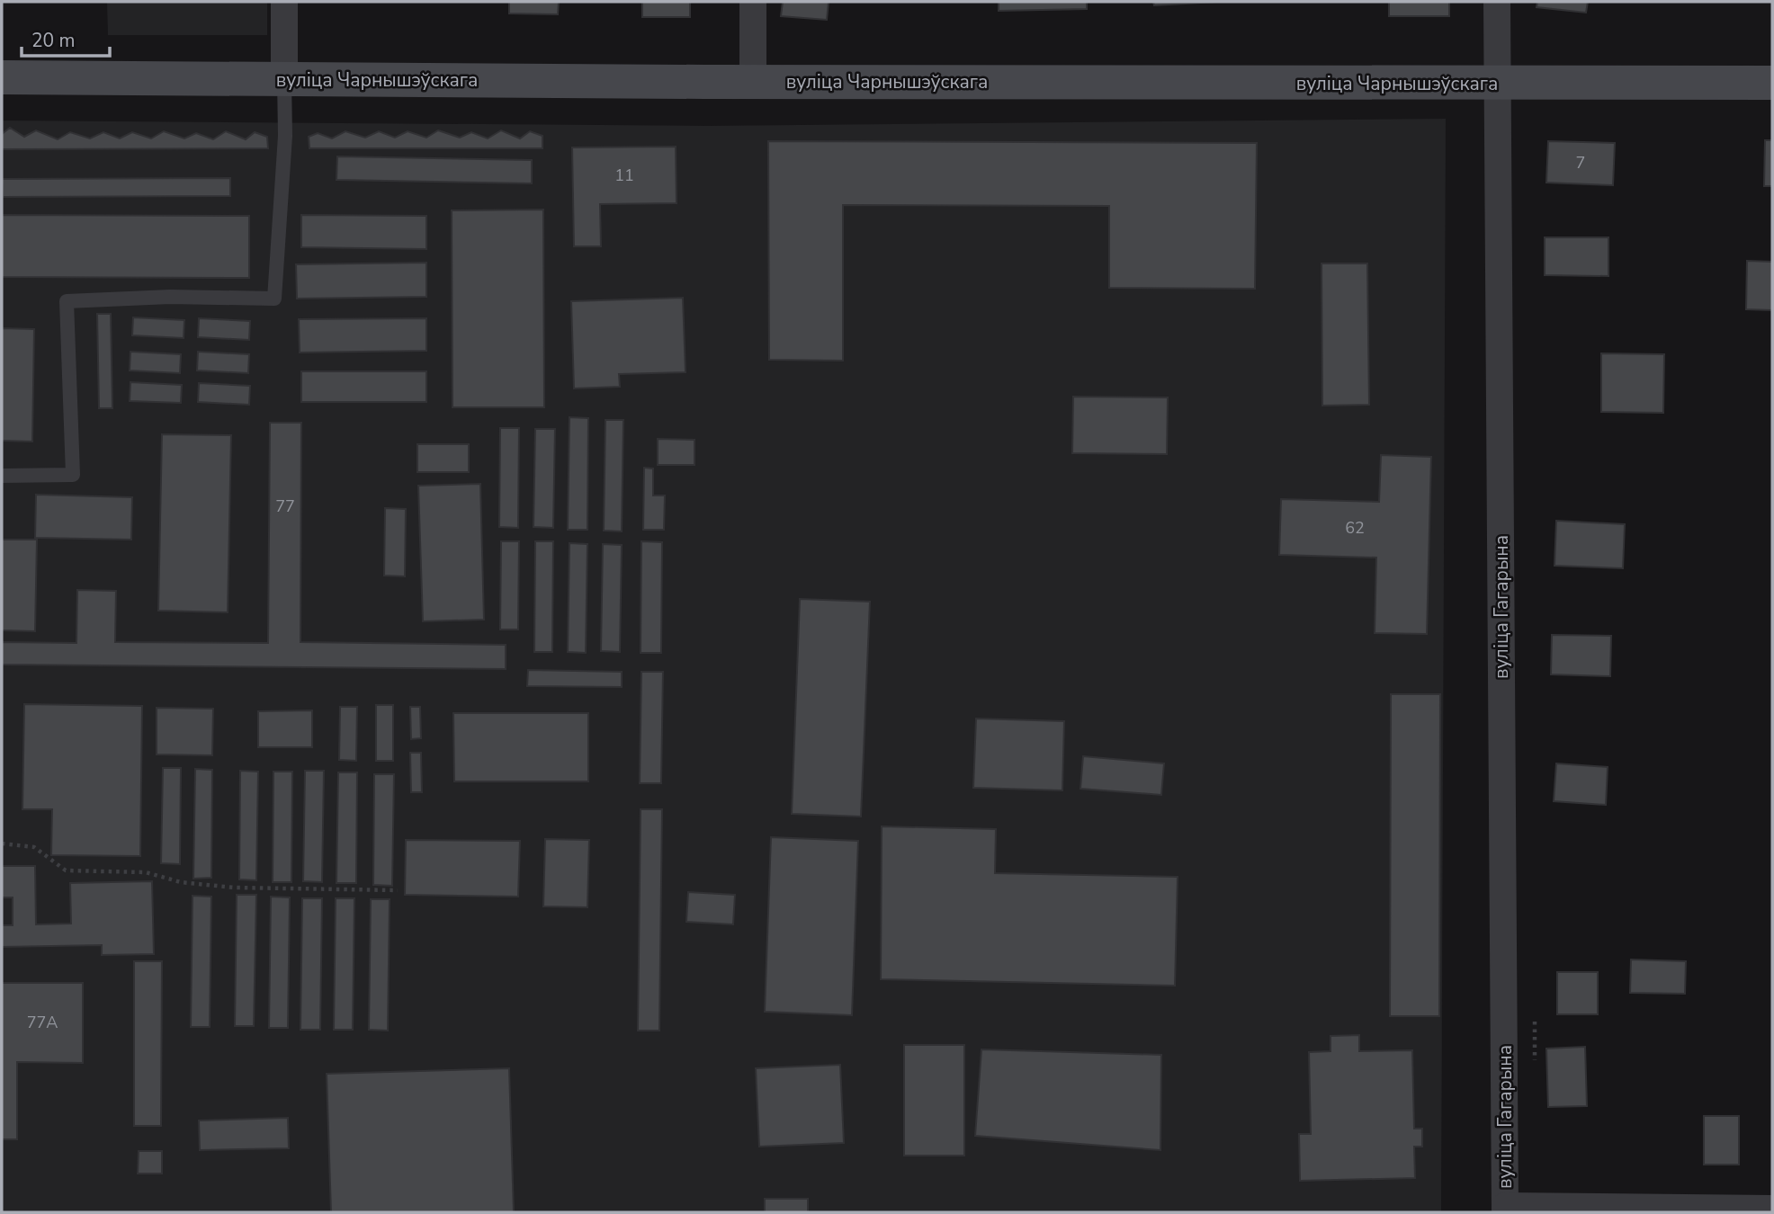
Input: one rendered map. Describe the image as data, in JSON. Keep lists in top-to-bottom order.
{
  "streets": {
    "main road": ["вуліца Чарнышэўскага"],
    "street": ["вуліца Гагарына"]
  },
  "crossings": [
    ["вуліца Чарнышэўскага", "вуліца Гагарына"]
  ],
  "house_numbers": [
    "7",
    "11",
    "77",
    "62",
    "77А"
  ],
  "scale_bar": "20 m"
}
